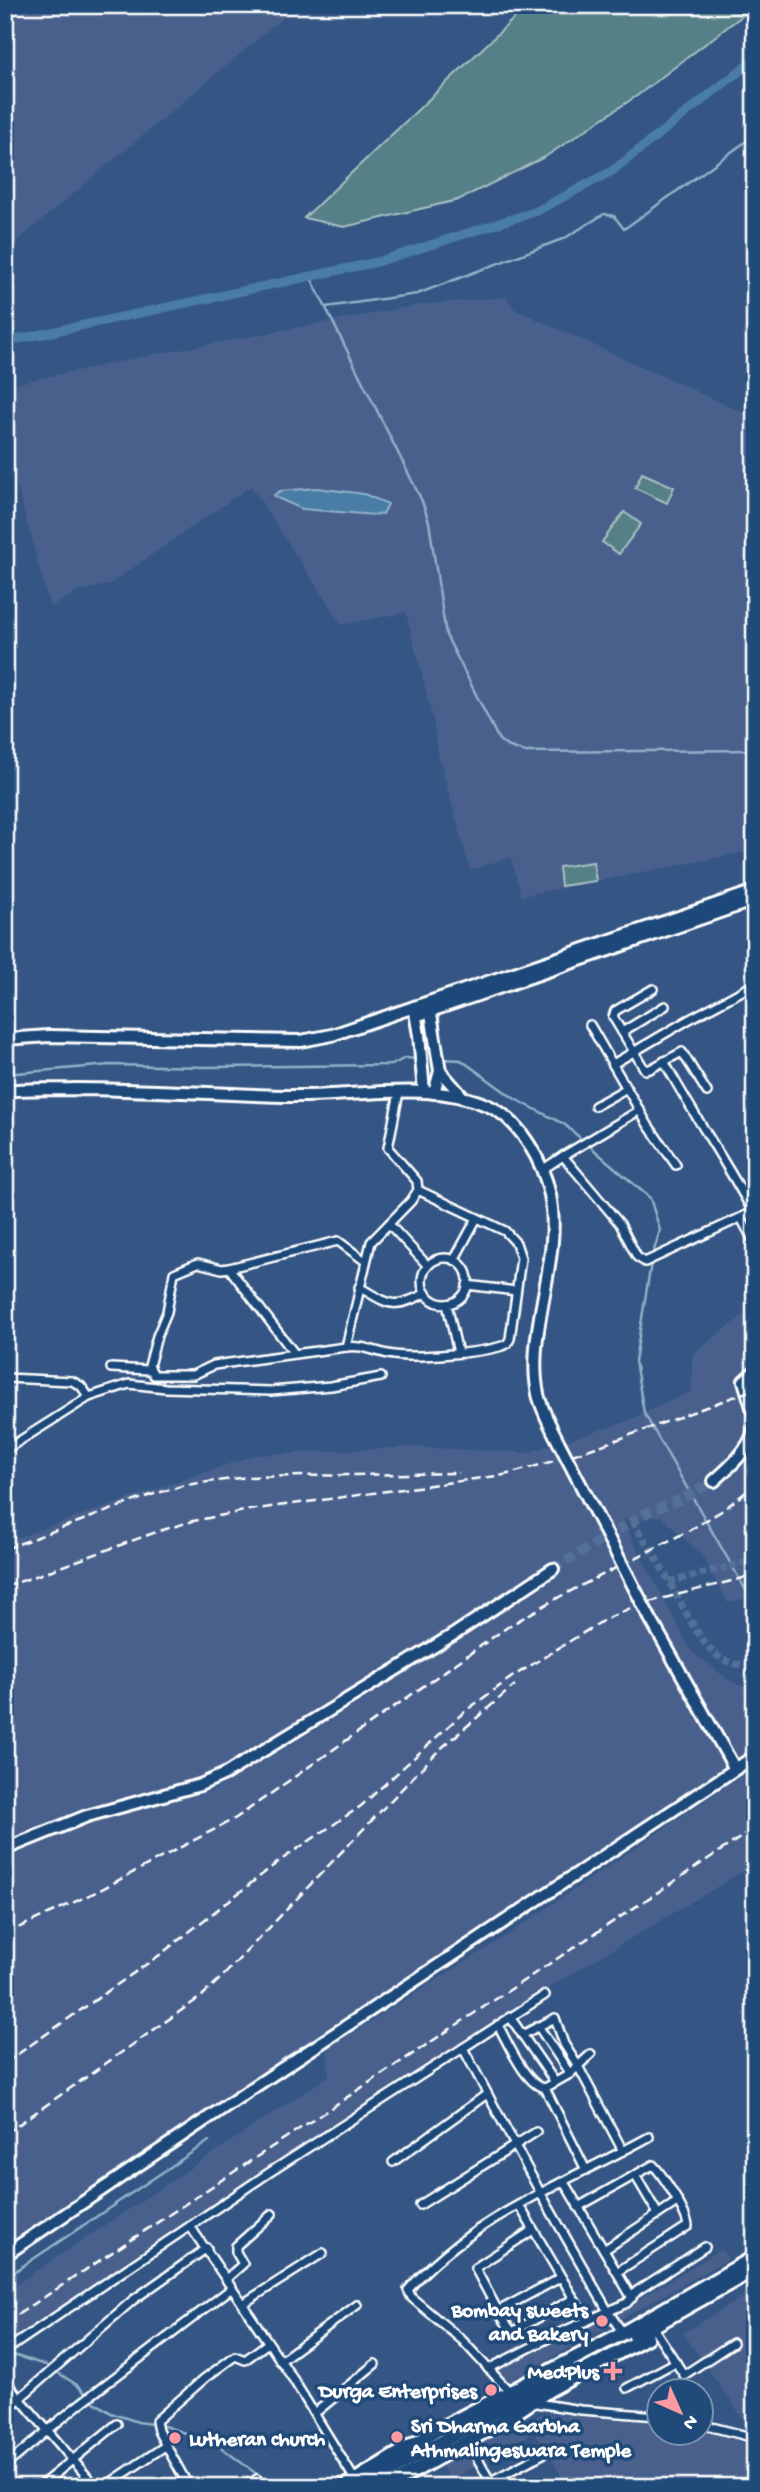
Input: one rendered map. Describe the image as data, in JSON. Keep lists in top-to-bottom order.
{
  "places": {
    "other": [
      "Bombay sweets and Bakery",
      "Durga Enterprises",
      "Sri Dharma Garbha Athmalingeswara Temple",
      "Lutheran church"
    ],
    "health": ["MedPlus"]
  },
  "north": "bottom right"
}
